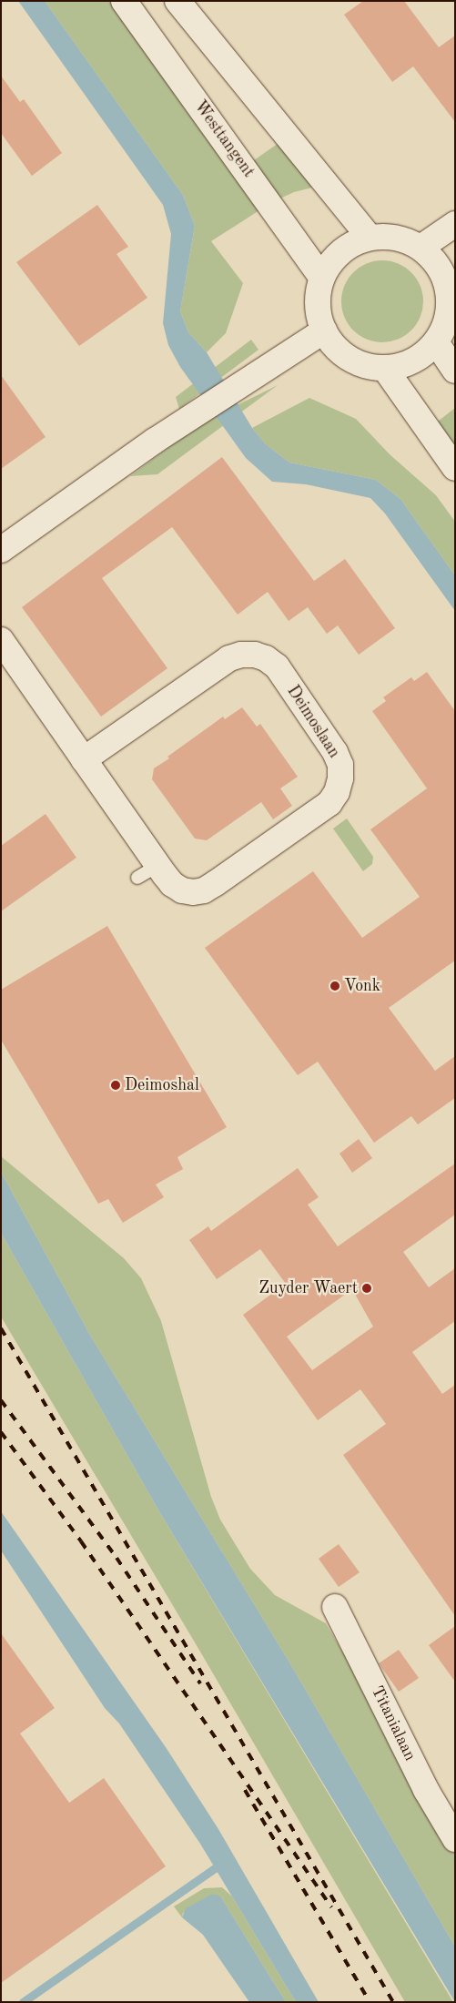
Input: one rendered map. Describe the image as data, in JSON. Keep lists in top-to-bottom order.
{
  "streets": {
    "street": ["Westtangent", "Deimoslaan", "Titanialaan"]
  },
  "places": ["Vonk", "Deimoshal", "Zuyder Waert"]
}
